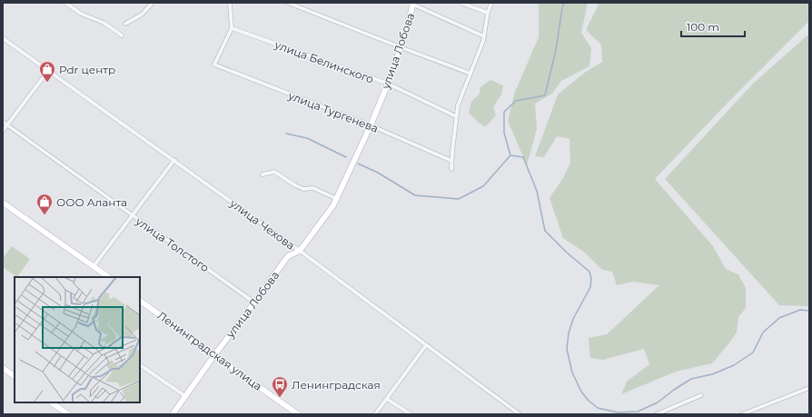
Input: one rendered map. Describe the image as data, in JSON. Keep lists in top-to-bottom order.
{
  "streets": {
    "street": [
      "улица Лобова",
      "улица Белинского",
      "улица Тургенева",
      "улица Чехова",
      "улица Толстого",
      "Ленинградская улица"
    ]
  },
  "crossings": [
    ["улица Лобова", "улица Белинского"],
    ["улица Лобова", "улица Тургенева"],
    ["улица Лобова", "улица Чехова"],
    ["улица Лобова", "улица Толстого"],
    ["улица Лобова", "Ленинградская улица"],
    ["улица Белинского", "улица Тургенева"]
  ],
  "places": {
    "shop": ["Pdr центр", "ООО Аланта"],
    "bus stop": ["Ленинградская"]
  },
  "scale_bar": "100 m"
}
